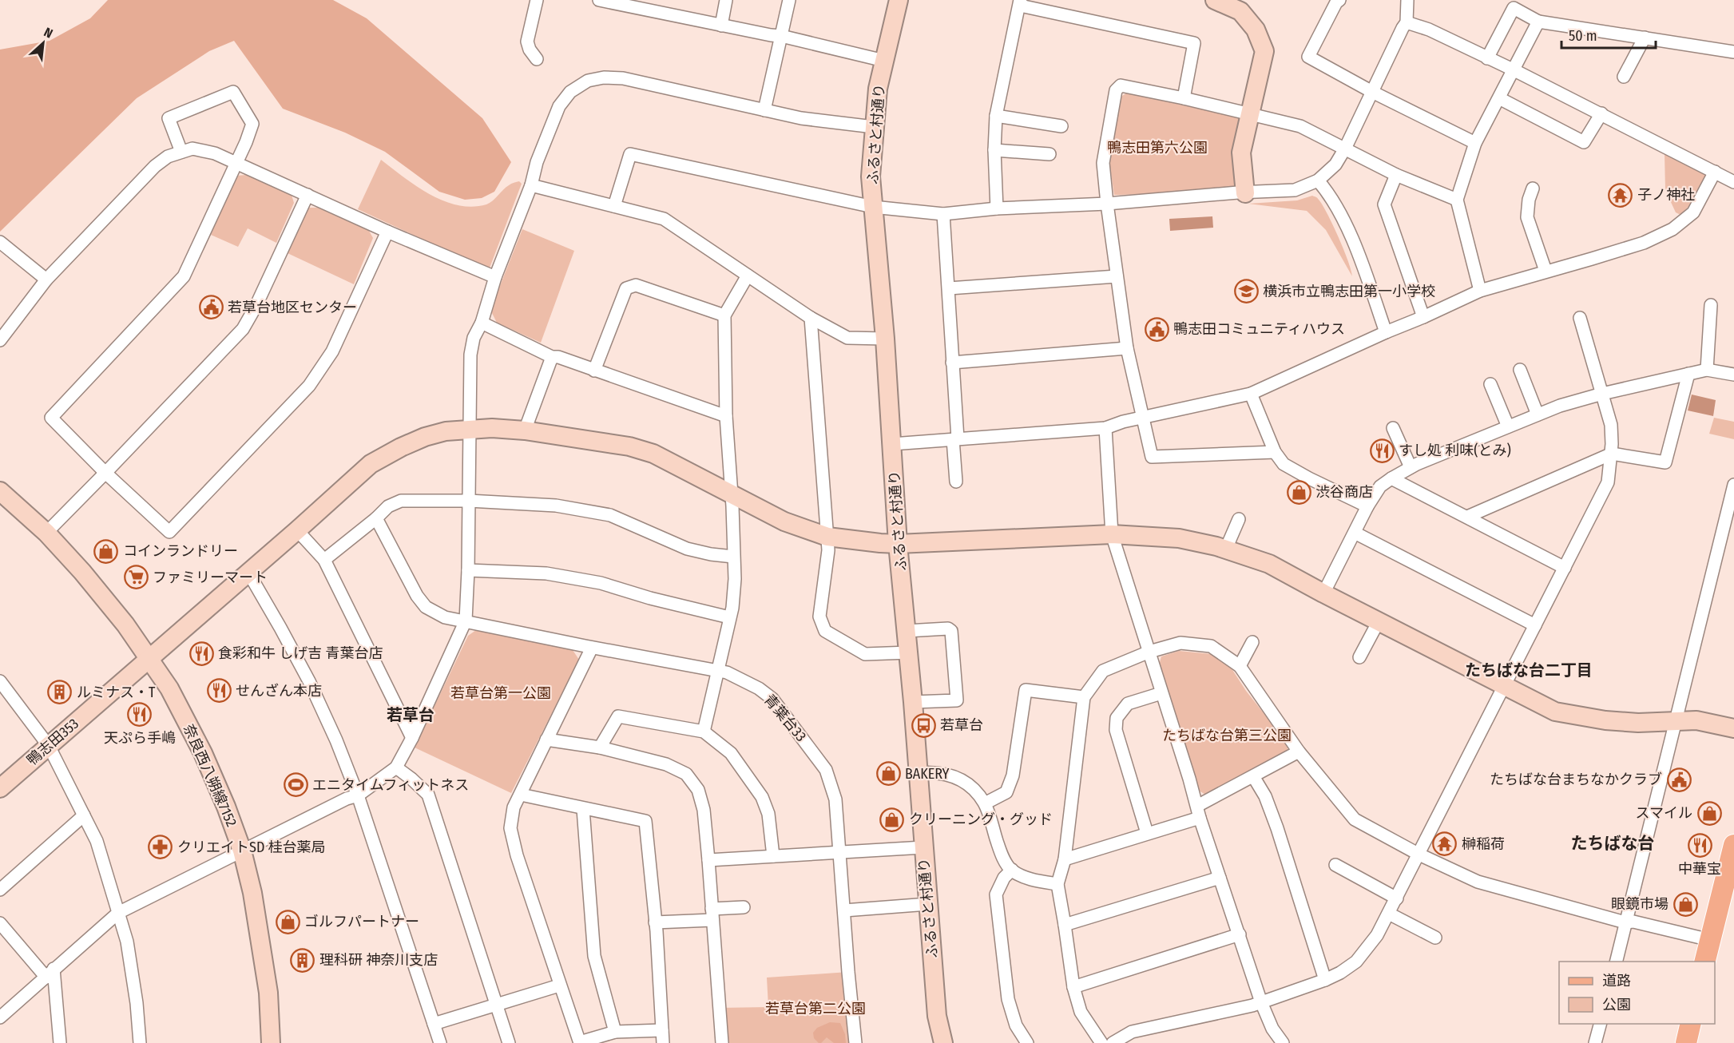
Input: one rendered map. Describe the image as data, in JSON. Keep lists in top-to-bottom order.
{
  "streets": {
    "street": [
      "ふるさと村通り",
      "青葉台33",
      "鴨志田353",
      "奈良西八朔線7152"
    ]
  },
  "crossings": [
    ["ふるさと村通り", "鴨志田353"],
    ["鴨志田353", "奈良西八朔線7152"]
  ],
  "districts": ["たちばな台二丁目", "若草台", "たちばな台"],
  "parks": [
    "鴨志田第六公園",
    "若草台第一公園",
    "たちばな台第三公園",
    "若草台第二公園"
  ],
  "places": {
    "temple": ["子ノ神社", "榊稲荷"],
    "school or university": ["横浜市立鴨志田第一小学校"],
    "public building": ["若草台地区センター", "鴨志田コミュニティハウス", "たちばな台まちなかクラブ"],
    "restaurant": [
      "すし処 利味(とみ)",
      "食彩和牛 しげ吉 青葉台店",
      "せんざん本店",
      "天ぷら手嶋",
      "中華宝"
    ],
    "shop": [
      "渋谷商店",
      "コインランドリー",
      "BAKERY",
      "スマイル",
      "クリーニング・グッド",
      "眼鏡市場",
      "ゴルフパートナー"
    ],
    "supermarket": ["ファミリーマート"],
    "building": ["ルミナス・T", "理科研 神奈川支店"],
    "bus stop": ["若草台"],
    "sports": ["エニタイムフィットネス"],
    "pharmacy": ["クリエイトSD 桂台薬局"]
  },
  "legend": ["道路", "公園"],
  "scale_bar": "50 m",
  "north": "top right"
}
